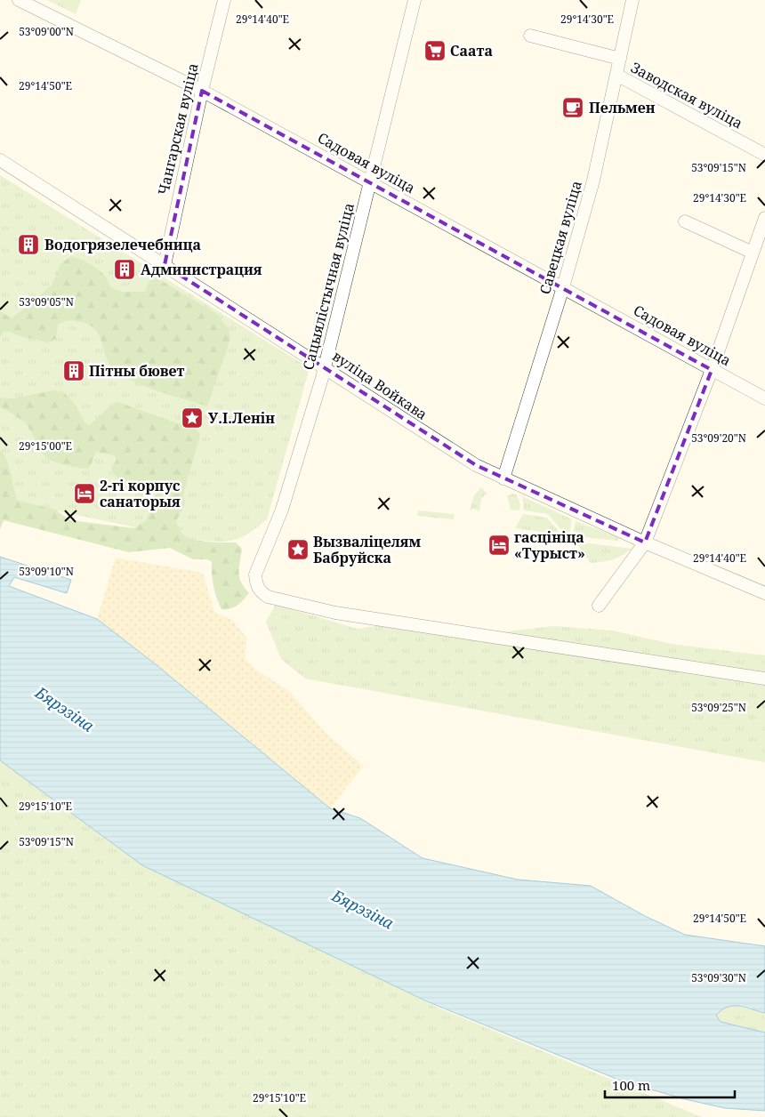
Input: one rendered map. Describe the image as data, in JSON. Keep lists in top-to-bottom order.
{
  "streets": {
    "street": [
      "Заводская вуліца",
      "Чангарская вуліца",
      "Садовая вуліца",
      "Савецкая вуліца",
      "Сацыялістычная вуліца",
      "вуліца Войкава"
    ]
  },
  "crossings": [
    ["Заводская вуліца", "Савецкая вуліца"],
    ["Чангарская вуліца", "Садовая вуліца"],
    ["Чангарская вуліца", "вуліца Войкава"],
    ["Садовая вуліца", "Савецкая вуліца"],
    ["Садовая вуліца", "Сацыялістычная вуліца"],
    ["Савецкая вуліца", "вуліца Войкава"],
    ["Сацыялістычная вуліца", "вуліца Войкава"]
  ],
  "water": ["Бярэзіна"],
  "places": {
    "supermarket": ["Саата"],
    "cafe": ["Пельмен"],
    "building": ["Водогрязелечебница", "Администрация", "Пітны бювет"],
    "place": ["У.І.Ленін", "Вызваліцелям Бабруйска"],
    "hotel": ["2-гі корпус санаторыя", "гасцініца «Турыст»"]
  },
  "scale_bar": "100 m",
  "coordinates": [
    "29°14'40\"E",
    "29°14'30\"E",
    "53°09'00\"N",
    "29°14'50\"E",
    "53°09'15\"N",
    "53°09'05\"N",
    "53°09'20\"N",
    "29°15'00\"E",
    "53°09'10\"N",
    "53°09'25\"N",
    "29°15'10\"E",
    "53°09'30\"N"
  ]
}
